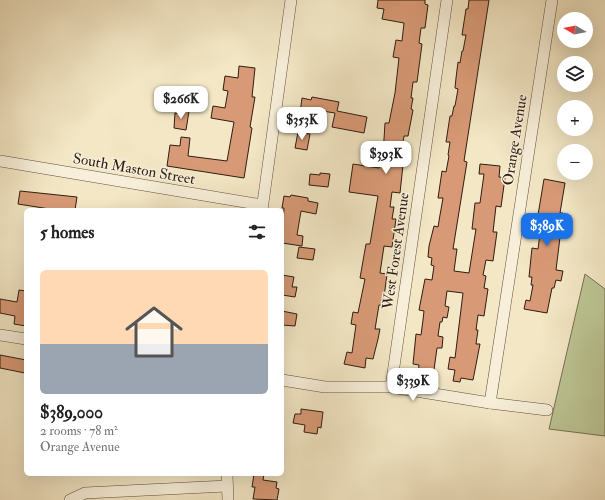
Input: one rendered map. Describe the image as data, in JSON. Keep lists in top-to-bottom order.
{
  "streets": {
    "street": ["Orange Avenue", "South Maston Street", "West Forest Avenue"]
  },
  "north": "left",
  "page": {
    "map_buttons": ["+", "−"],
    "price": [
      "$266K",
      "$353K",
      "$393K",
      "$389K",
      "$339K"
    ],
    "heading": "5 homes",
    "list": [
      {
        "name": "$389,000",
        "note": "2 rooms · 78 m² · Orange Avenue"
      }
    ]
  }
}
